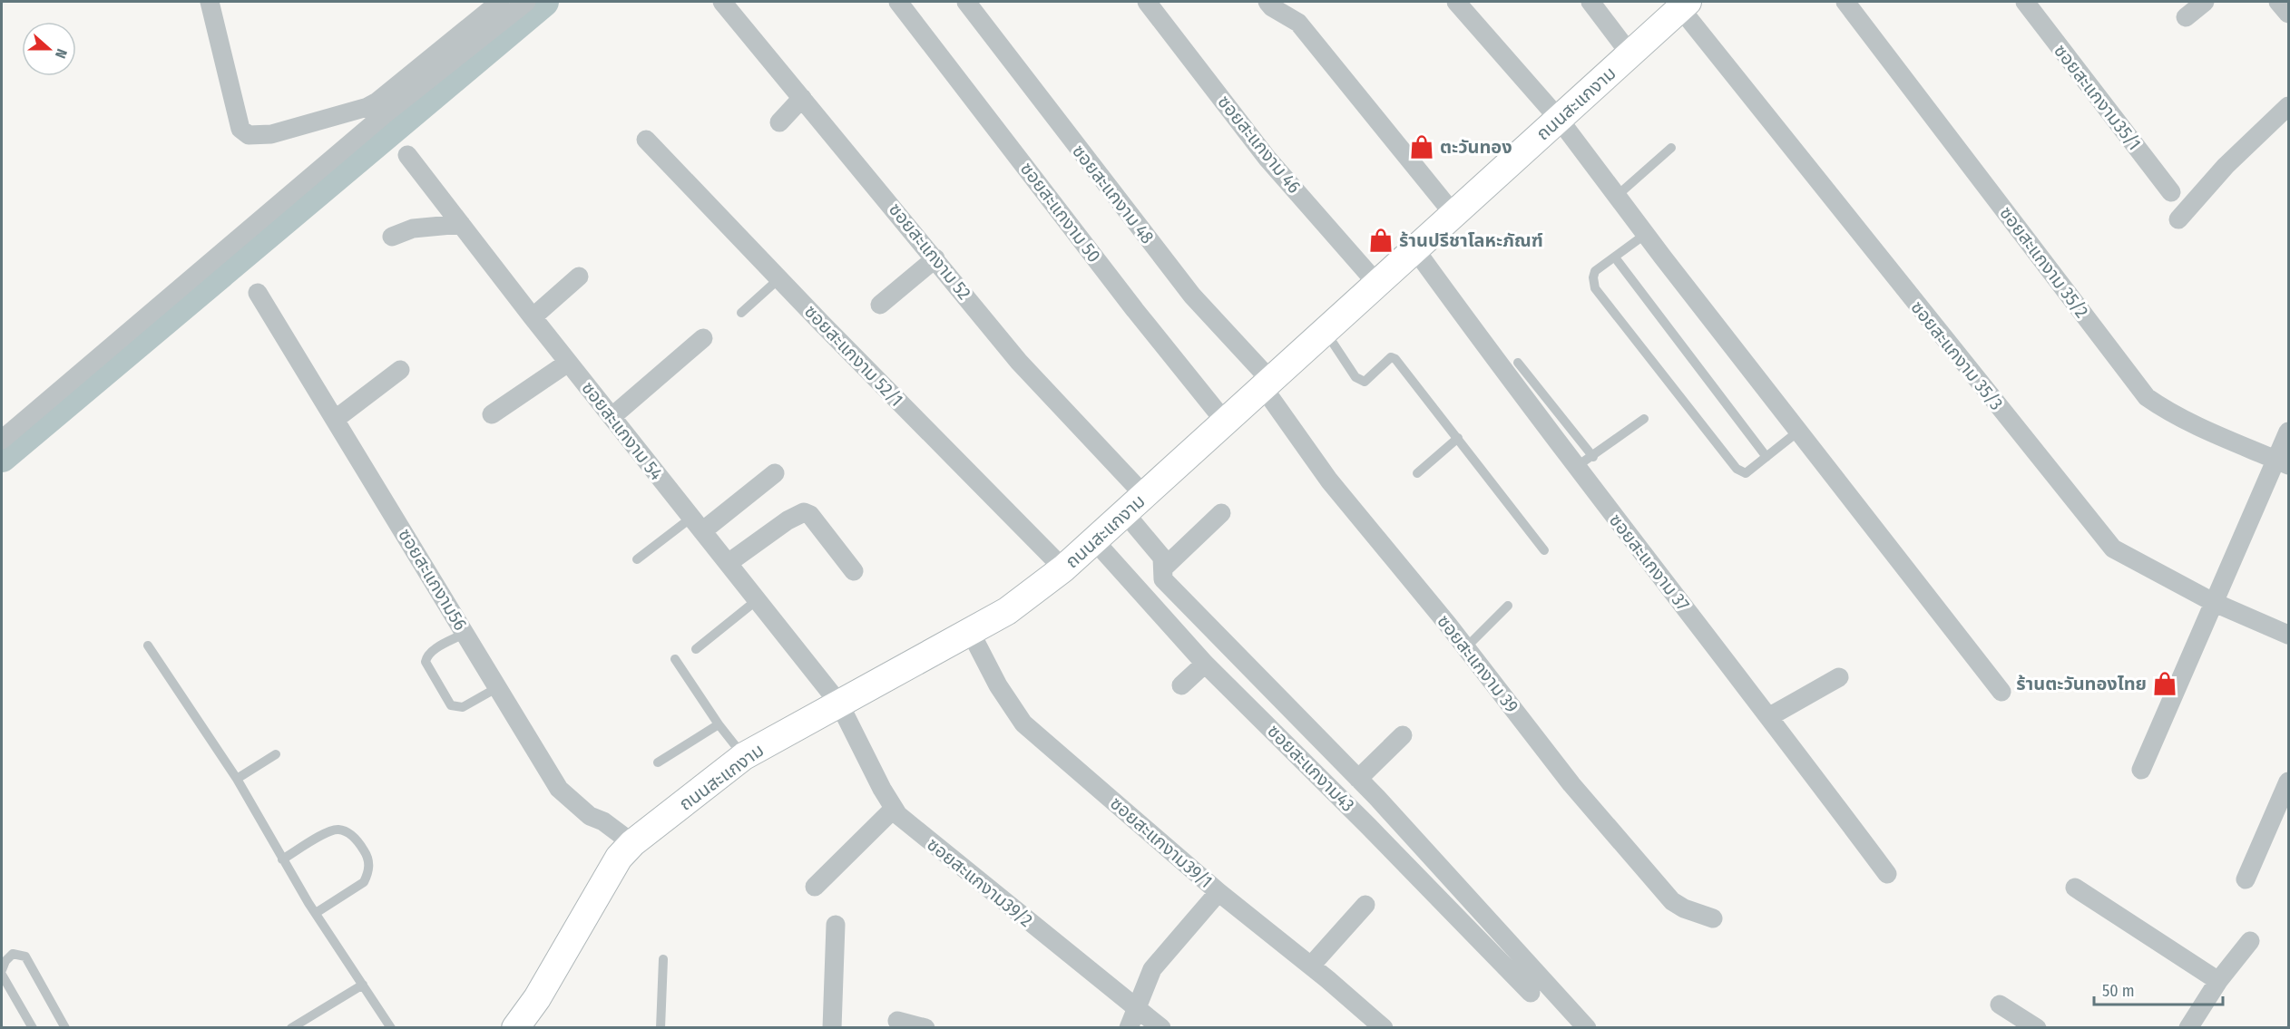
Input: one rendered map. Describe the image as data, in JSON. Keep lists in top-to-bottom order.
{
  "streets": {
    "street": [
      "ซอยสะแกงาม35/1",
      "ถนนสะแกงาม",
      "ซอยสะแกงาม 46",
      "ซอยสะแกงาม 48",
      "ซอยสะแกงาม 50",
      "ซอยสะแกงาม 52",
      "ซอยสะแกงาม 35/2",
      "ซอยสะแกงาม 52/1",
      "ซอยสะแกงาม 35/3",
      "ซอยสะแกงาม 54",
      "ซอยสะแกงาม 37",
      "ซอยสะแกงาม56",
      "ซอยสะแกงาม 39",
      "ซอยสะแกงาม43",
      "ซอยสะแกงาม39/1",
      "ซอยสะแกงาม39/2"
    ]
  },
  "crossings": [
    ["ถนนสะแกงาม", "ซอยสะแกงาม 46"],
    ["ถนนสะแกงาม", "ซอยสะแกงาม 48"],
    ["ถนนสะแกงาม", "ซอยสะแกงาม 50"],
    ["ถนนสะแกงาม", "ซอยสะแกงาม 52"],
    ["ถนนสะแกงาม", "ซอยสะแกงาม 52/1"],
    ["ถนนสะแกงาม", "ซอยสะแกงาม 35/3"],
    ["ถนนสะแกงาม", "ซอยสะแกงาม 54"],
    ["ถนนสะแกงาม", "ซอยสะแกงาม 37"],
    ["ถนนสะแกงาม", "ซอยสะแกงาม56"],
    ["ถนนสะแกงาม", "ซอยสะแกงาม 39"],
    ["ถนนสะแกงาม", "ซอยสะแกงาม43"],
    ["ถนนสะแกงาม", "ซอยสะแกงาม39/1"],
    ["ถนนสะแกงาม", "ซอยสะแกงาม39/2"],
    ["ซอยสะแกงาม 48", "ซอยสะแกงาม 39"],
    ["ซอยสะแกงาม 54", "ซอยสะแกงาม39/2"]
  ],
  "places": {
    "shop": ["ตะวันทอง", "ร้านปรีชาโลหะภัณฑ์", "ร้านตะวันทองไทย"]
  },
  "scale_bar": "50 m",
  "north": "right"
}
